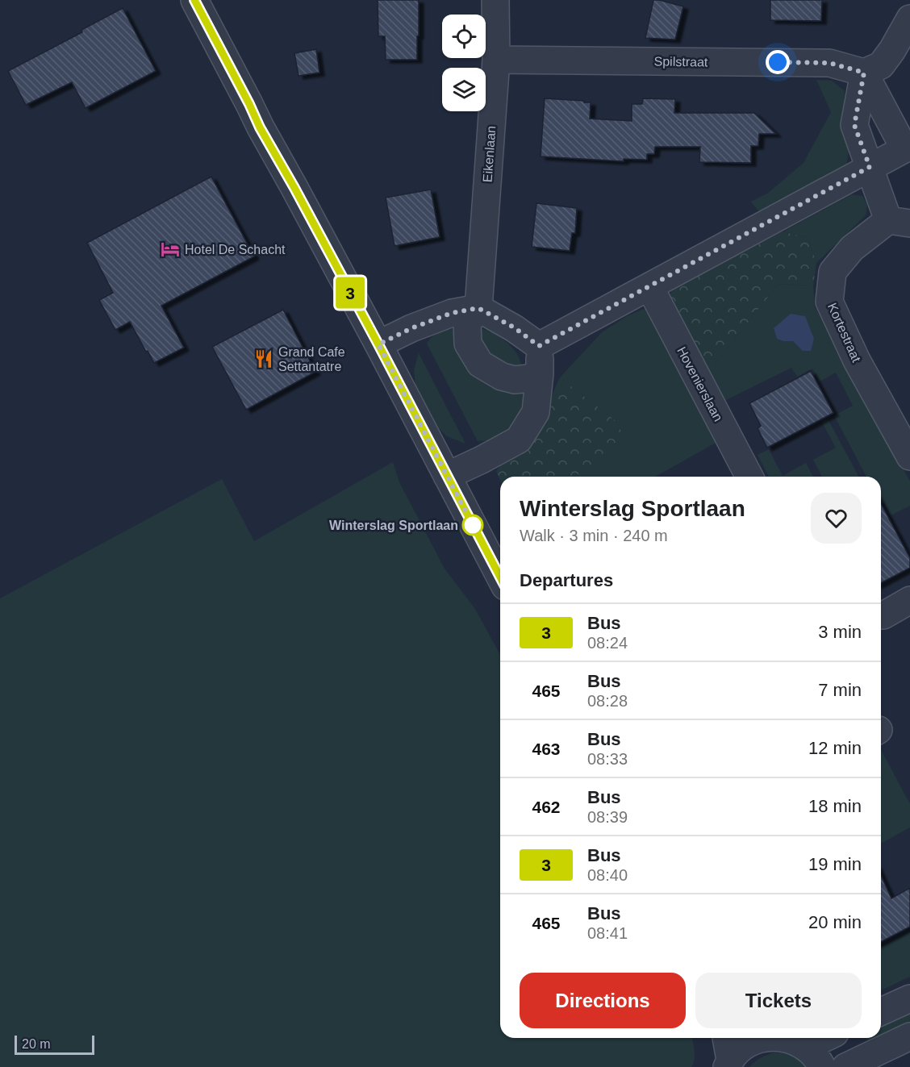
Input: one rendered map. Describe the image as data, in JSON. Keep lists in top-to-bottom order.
{
  "streets": {
    "street": [
      "Spilstraat",
      "Eikenlaan",
      "Kortestraat",
      "Hovenierslaan"
    ]
  },
  "crossings": [
    ["Spilstraat", "Eikenlaan"]
  ],
  "places": {
    "hotel": ["Hotel De Schacht"],
    "restaurant": ["Grand Cafe Settantatre"],
    "other": ["Winterslag Sportlaan"]
  },
  "lines": ["bus line 3"],
  "scale_bar": "20 m",
  "page": {
    "on_map": "3",
    "heading": [
      ["Winterslag Sportlaan", "Walk · 3 min · 240 m"],
      "Departures"
    ],
    "list": [
      {
        "mark": "3",
        "name": "Bus",
        "note": "08:24",
        "value": "3 min"
      },
      {
        "mark": "465",
        "name": "Bus",
        "note": "08:28",
        "value": "7 min"
      },
      {
        "mark": "463",
        "name": "Bus",
        "note": "08:33",
        "value": "12 min"
      },
      {
        "mark": "462",
        "name": "Bus",
        "note": "08:39",
        "value": "18 min"
      },
      {
        "mark": "3",
        "name": "Bus",
        "note": "08:40",
        "value": "19 min"
      },
      {
        "mark": "465",
        "name": "Bus",
        "note": "08:41",
        "value": "20 min"
      }
    ],
    "buttons": ["Directions", "Tickets"],
    "scale": "20 m"
  }
}
